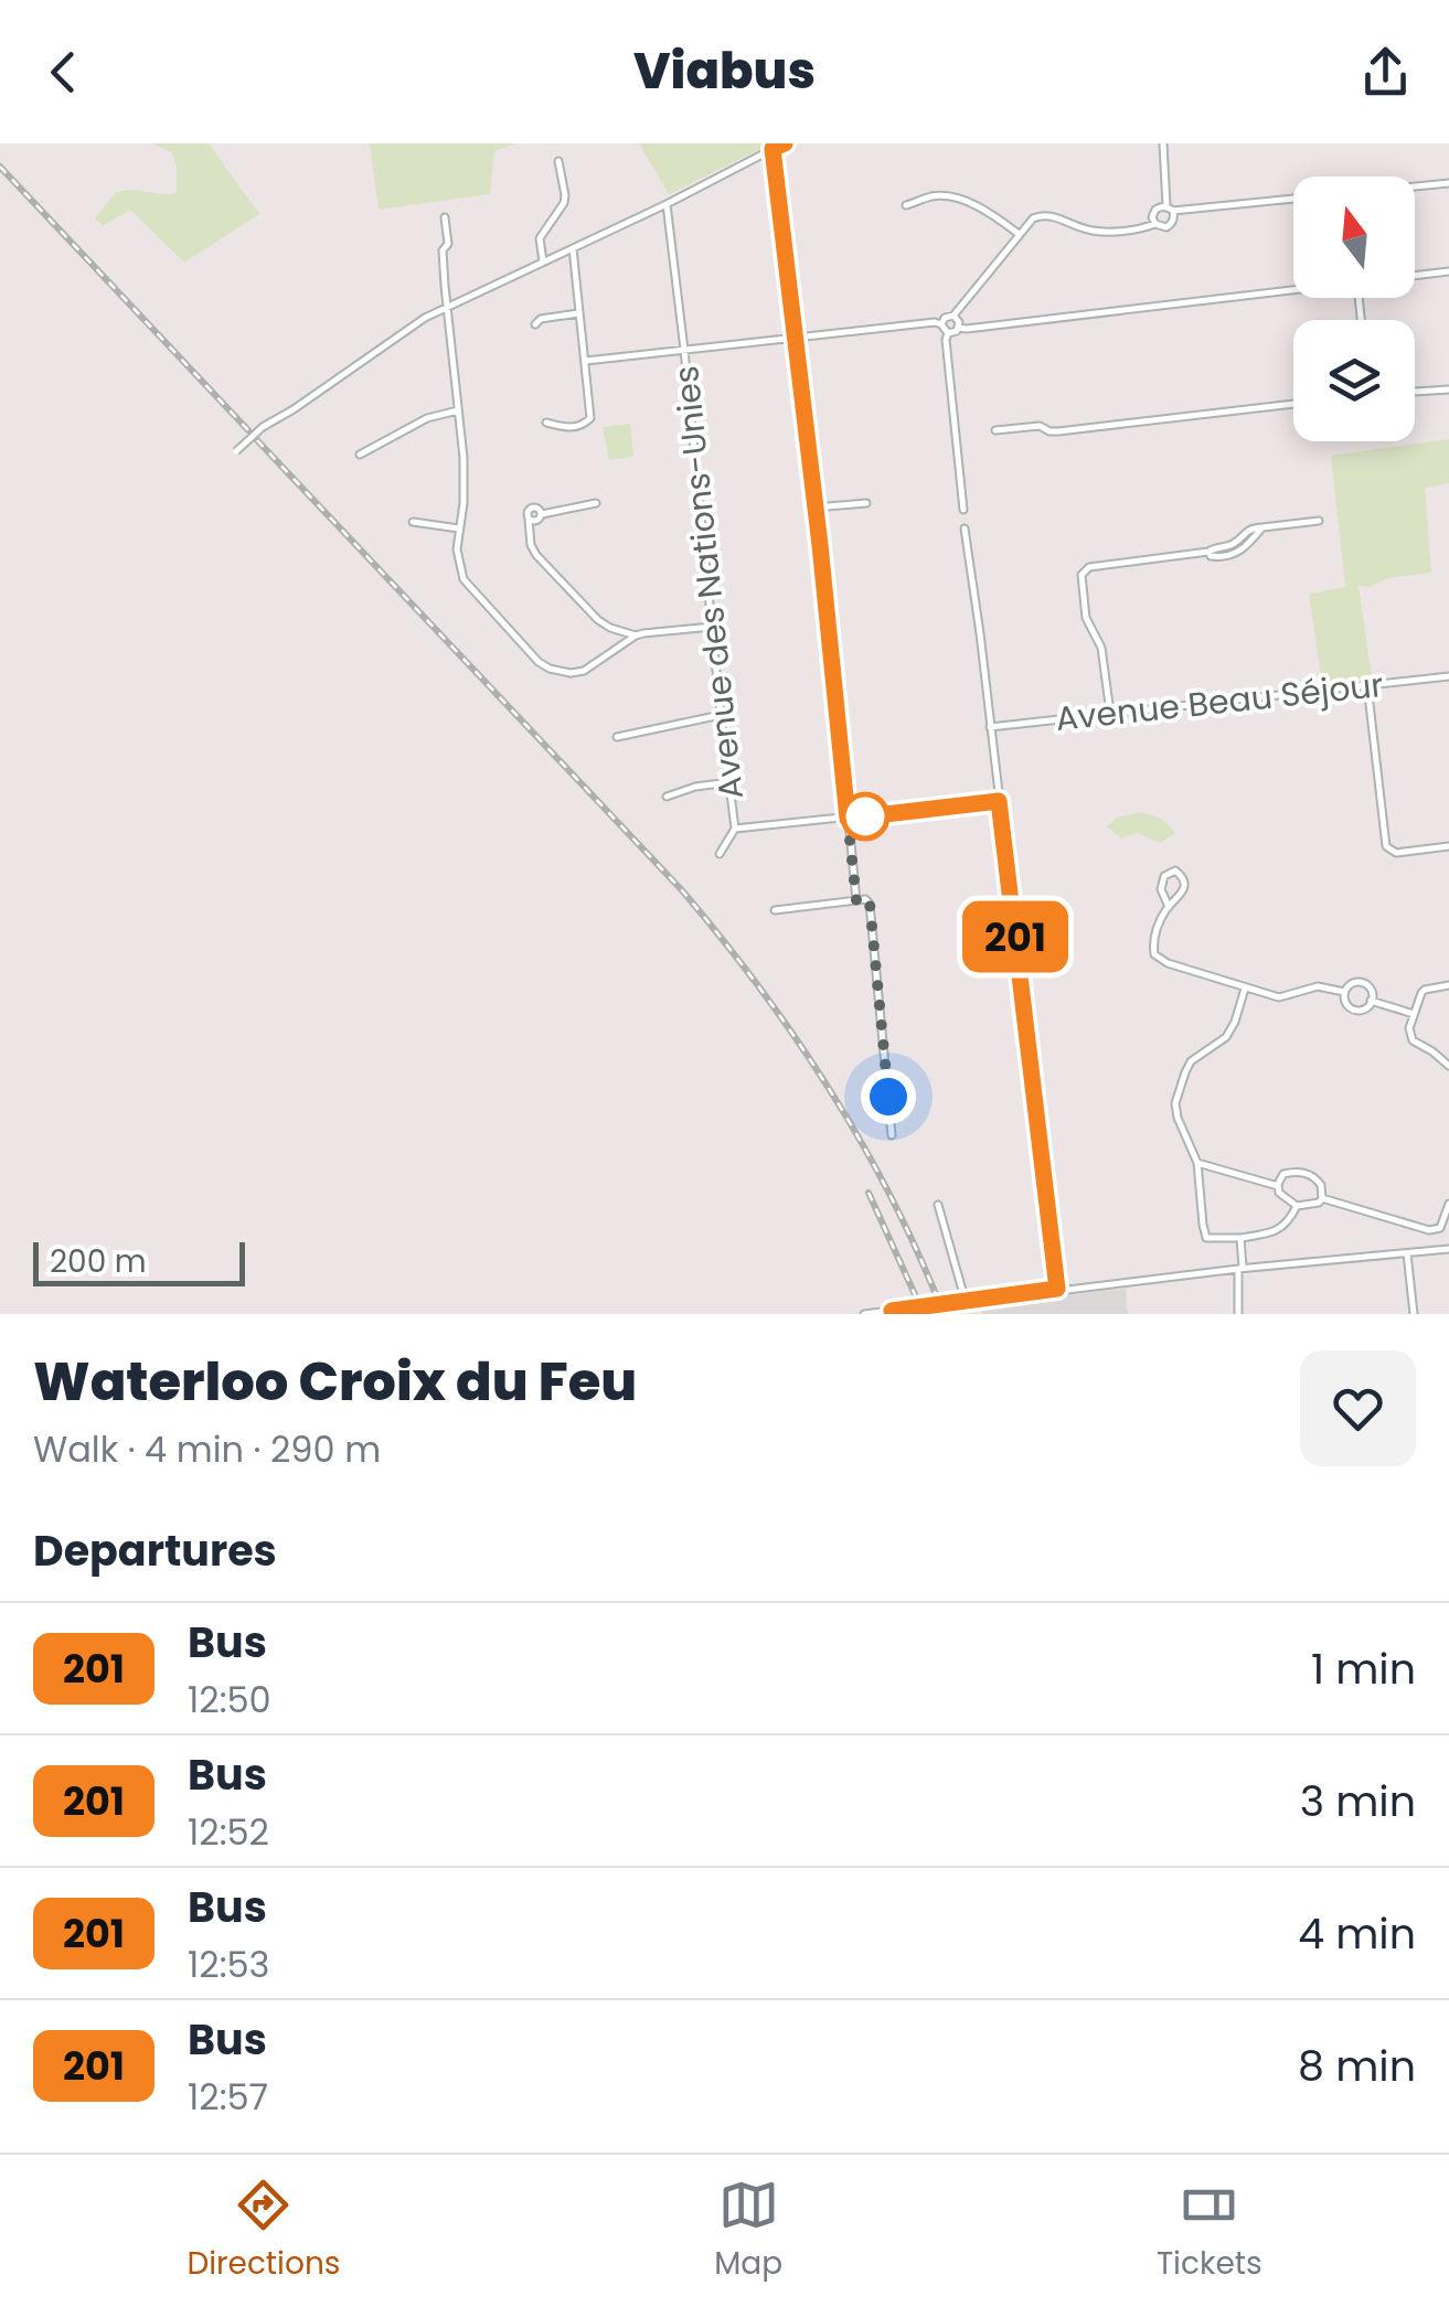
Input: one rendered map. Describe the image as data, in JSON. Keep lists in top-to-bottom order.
{
  "streets": {
    "street": ["Avenue des Nations-Unies", "Avenue Beau Séjour"]
  },
  "lines": ["bus line 201"],
  "scale_bar": "200 m",
  "north": "top",
  "page": {
    "header": "Viabus",
    "on_map": "201",
    "scale": "200 m",
    "heading": [
      ["Waterloo Croix du Feu", "Walk · 4 min · 290 m"],
      "Departures"
    ],
    "list": [
      {
        "mark": "201",
        "name": "Bus",
        "note": "12:50",
        "value": "1 min"
      },
      {
        "mark": "201",
        "name": "Bus",
        "note": "12:52",
        "value": "3 min"
      },
      {
        "mark": "201",
        "name": "Bus",
        "note": "12:53",
        "value": "4 min"
      },
      {
        "mark": "201",
        "name": "Bus",
        "note": "12:57",
        "value": "8 min"
      }
    ],
    "tabs": ["Directions", "Map", "Tickets"]
  }
}
